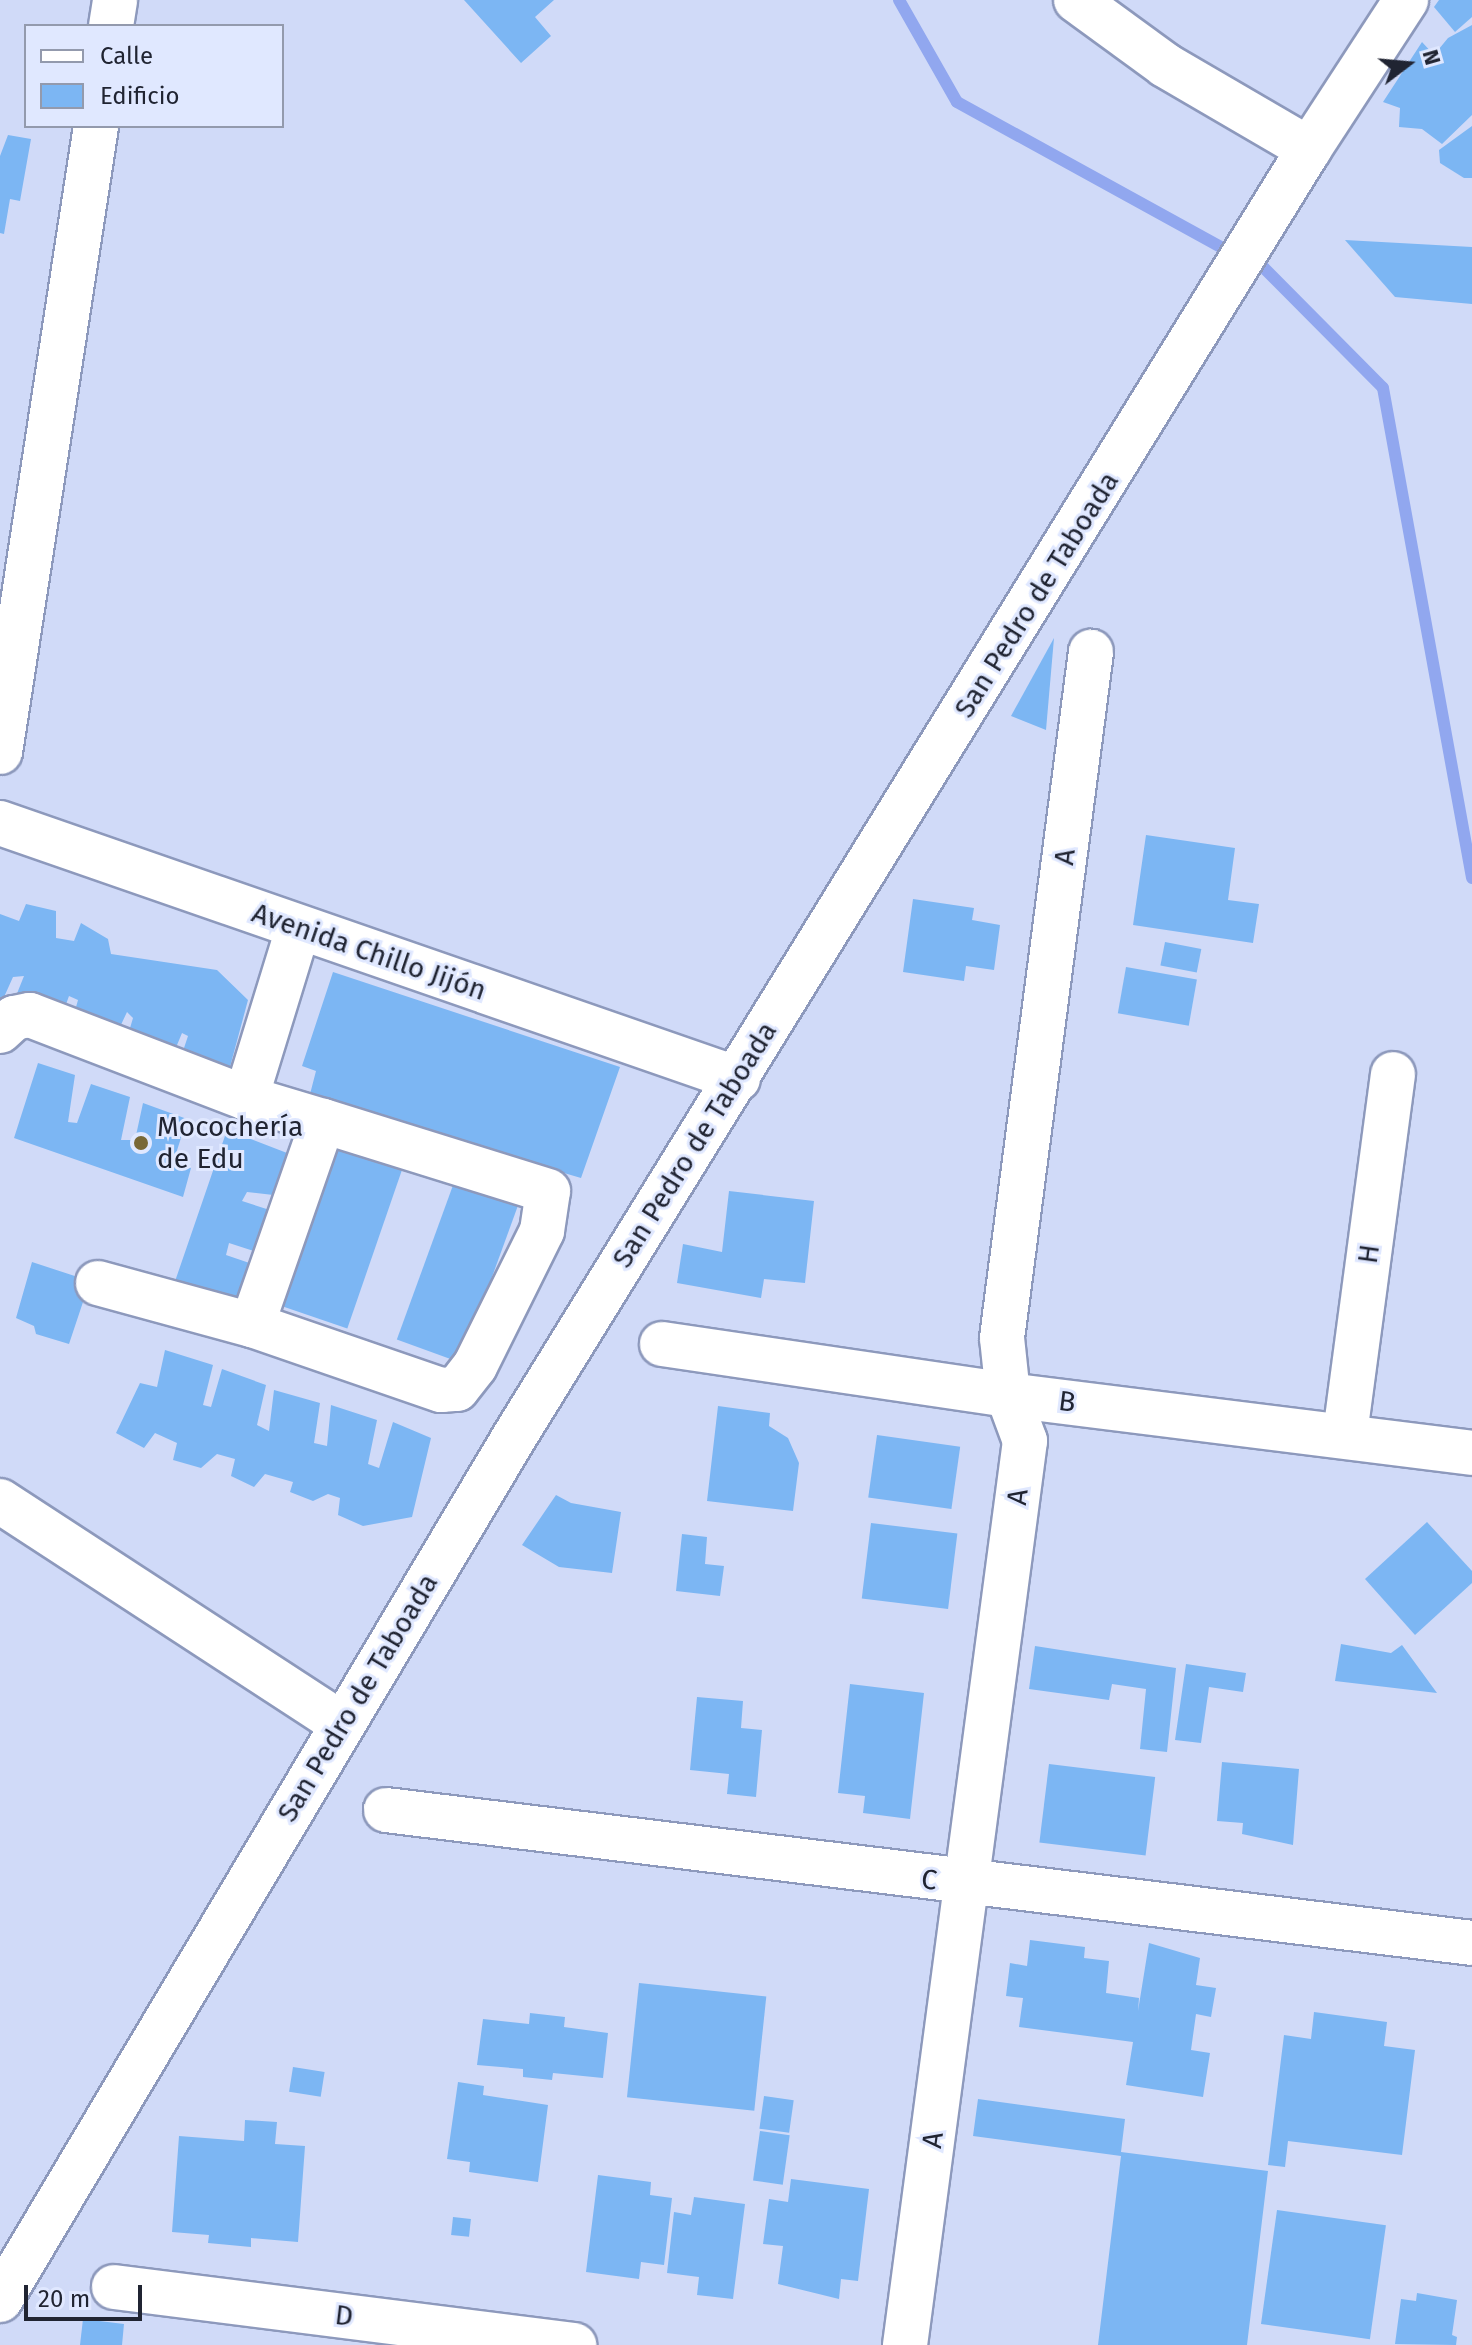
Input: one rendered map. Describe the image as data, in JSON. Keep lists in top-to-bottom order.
{
  "streets": {
    "street": [
      "San Pedro de Taboada",
      "A",
      "Avenida Chillo Jijón",
      "H",
      "B",
      "C",
      "D"
    ]
  },
  "crossings": [
    ["San Pedro de Taboada", "Avenida Chillo Jijón"],
    ["A", "B"],
    ["A", "C"],
    ["H", "B"]
  ],
  "places": ["Mocochería de Edu"],
  "legend": ["Calle", "Edificio"],
  "scale_bar": "20 m",
  "north": "right"
}
